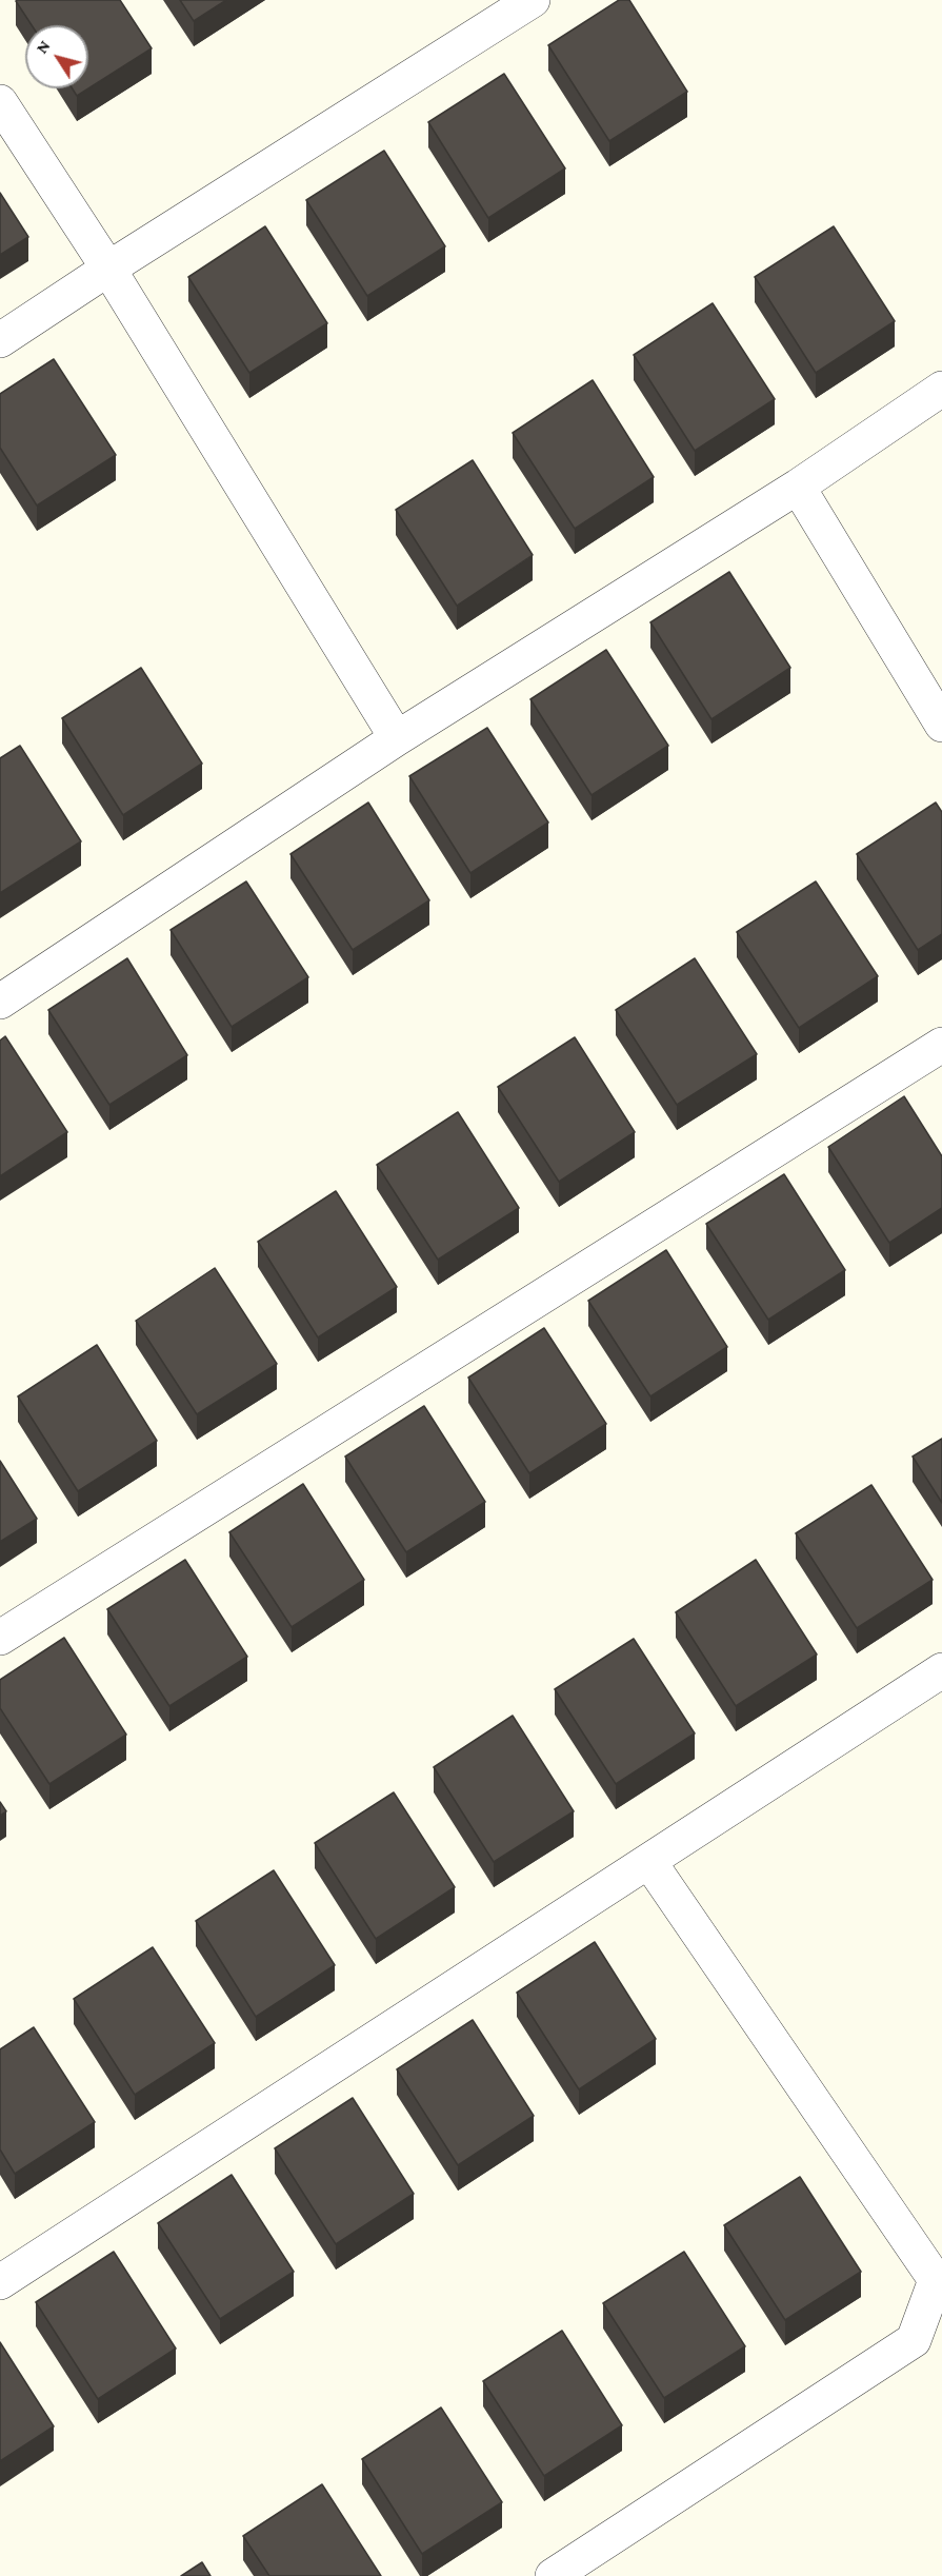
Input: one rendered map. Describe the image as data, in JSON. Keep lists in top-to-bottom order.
{
  "north": "top left"
}
